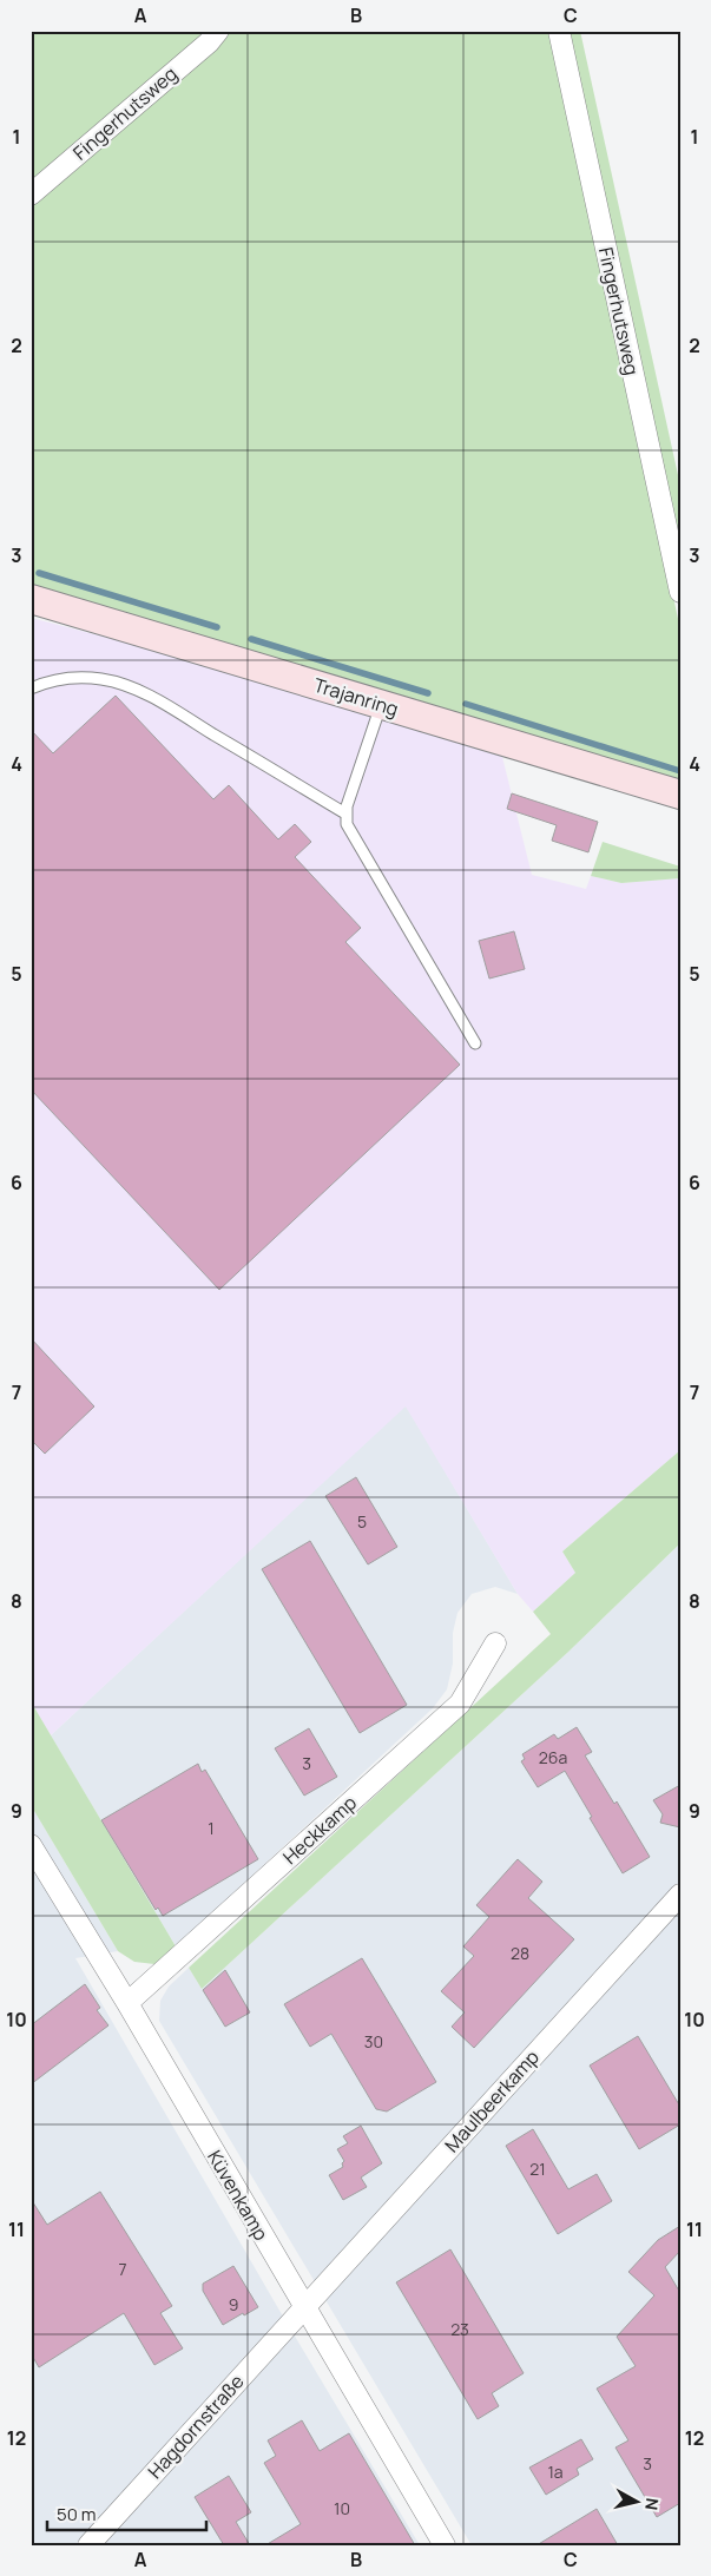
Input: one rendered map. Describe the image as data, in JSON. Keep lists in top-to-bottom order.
{
  "streets": {
    "main road": ["Trajanring"],
    "street": [
      "Fingerhutsweg",
      "Heckkamp",
      "Maulbeerkamp",
      "Küvenkamp",
      "Hagdornstraße"
    ]
  },
  "crossings": [
    ["Heckkamp", "Küvenkamp"],
    ["Maulbeerkamp", "Küvenkamp"],
    ["Maulbeerkamp", "Hagdornstraße"],
    ["Küvenkamp", "Hagdornstraße"]
  ],
  "house_numbers": [
    "5",
    "26a",
    "3",
    "1",
    "28",
    "30",
    "21",
    "7",
    "9",
    "23",
    "3",
    "1a",
    "10"
  ],
  "scale_bar": "50 m",
  "north": "right",
  "grid": {
    "columns": ["A", "B", "C"],
    "rows": [
      "1",
      "2",
      "3",
      "4",
      "5",
      "6",
      "7",
      "8",
      "9",
      "10",
      "11",
      "12"
    ]
  }
}
